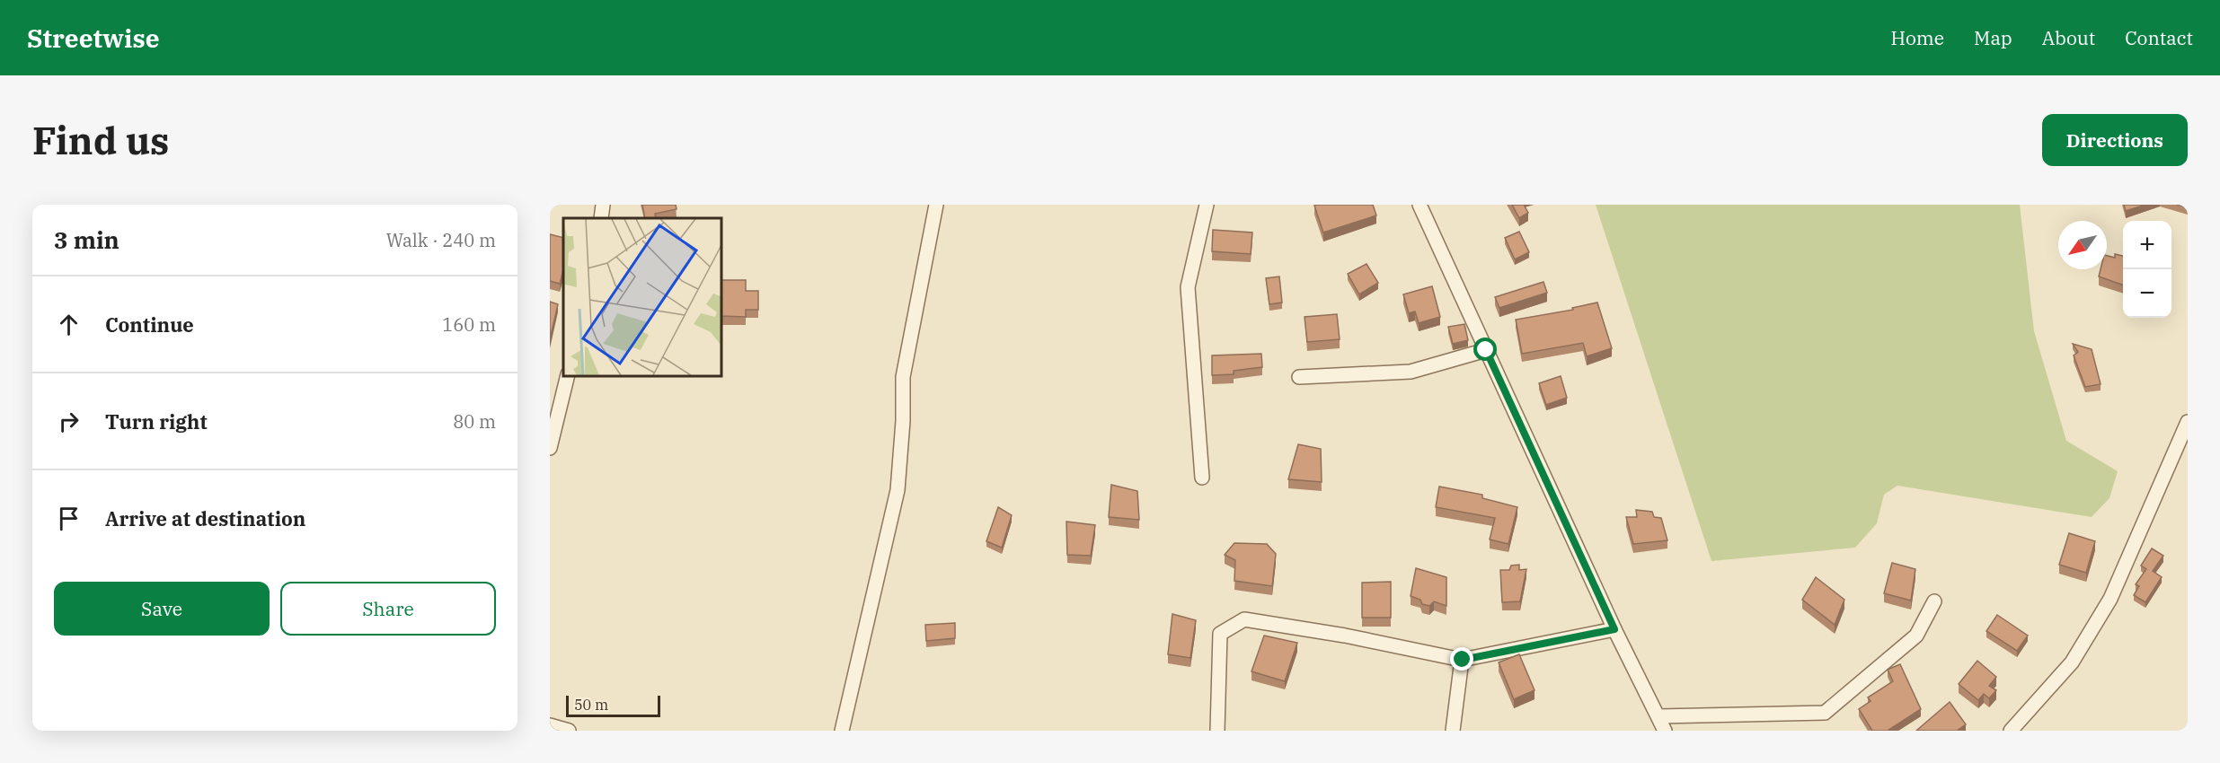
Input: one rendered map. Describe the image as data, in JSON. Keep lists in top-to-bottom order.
{
  "scale_bar": "50 m",
  "north": "bottom left",
  "page": {
    "header": "Streetwise",
    "nav": [
      "Home",
      "Map",
      "About",
      "Contact"
    ],
    "buttons": [
      "Directions",
      ["Save", "Share"]
    ],
    "title": "Find us",
    "heading": ["3 min", "Walk · 240 m"],
    "map_buttons": ["+", "−"],
    "list": [
      ["Continue", "160 m"],
      ["Turn right", "80 m"],
      "Arrive at destination"
    ],
    "scale": "50 m"
  }
}
